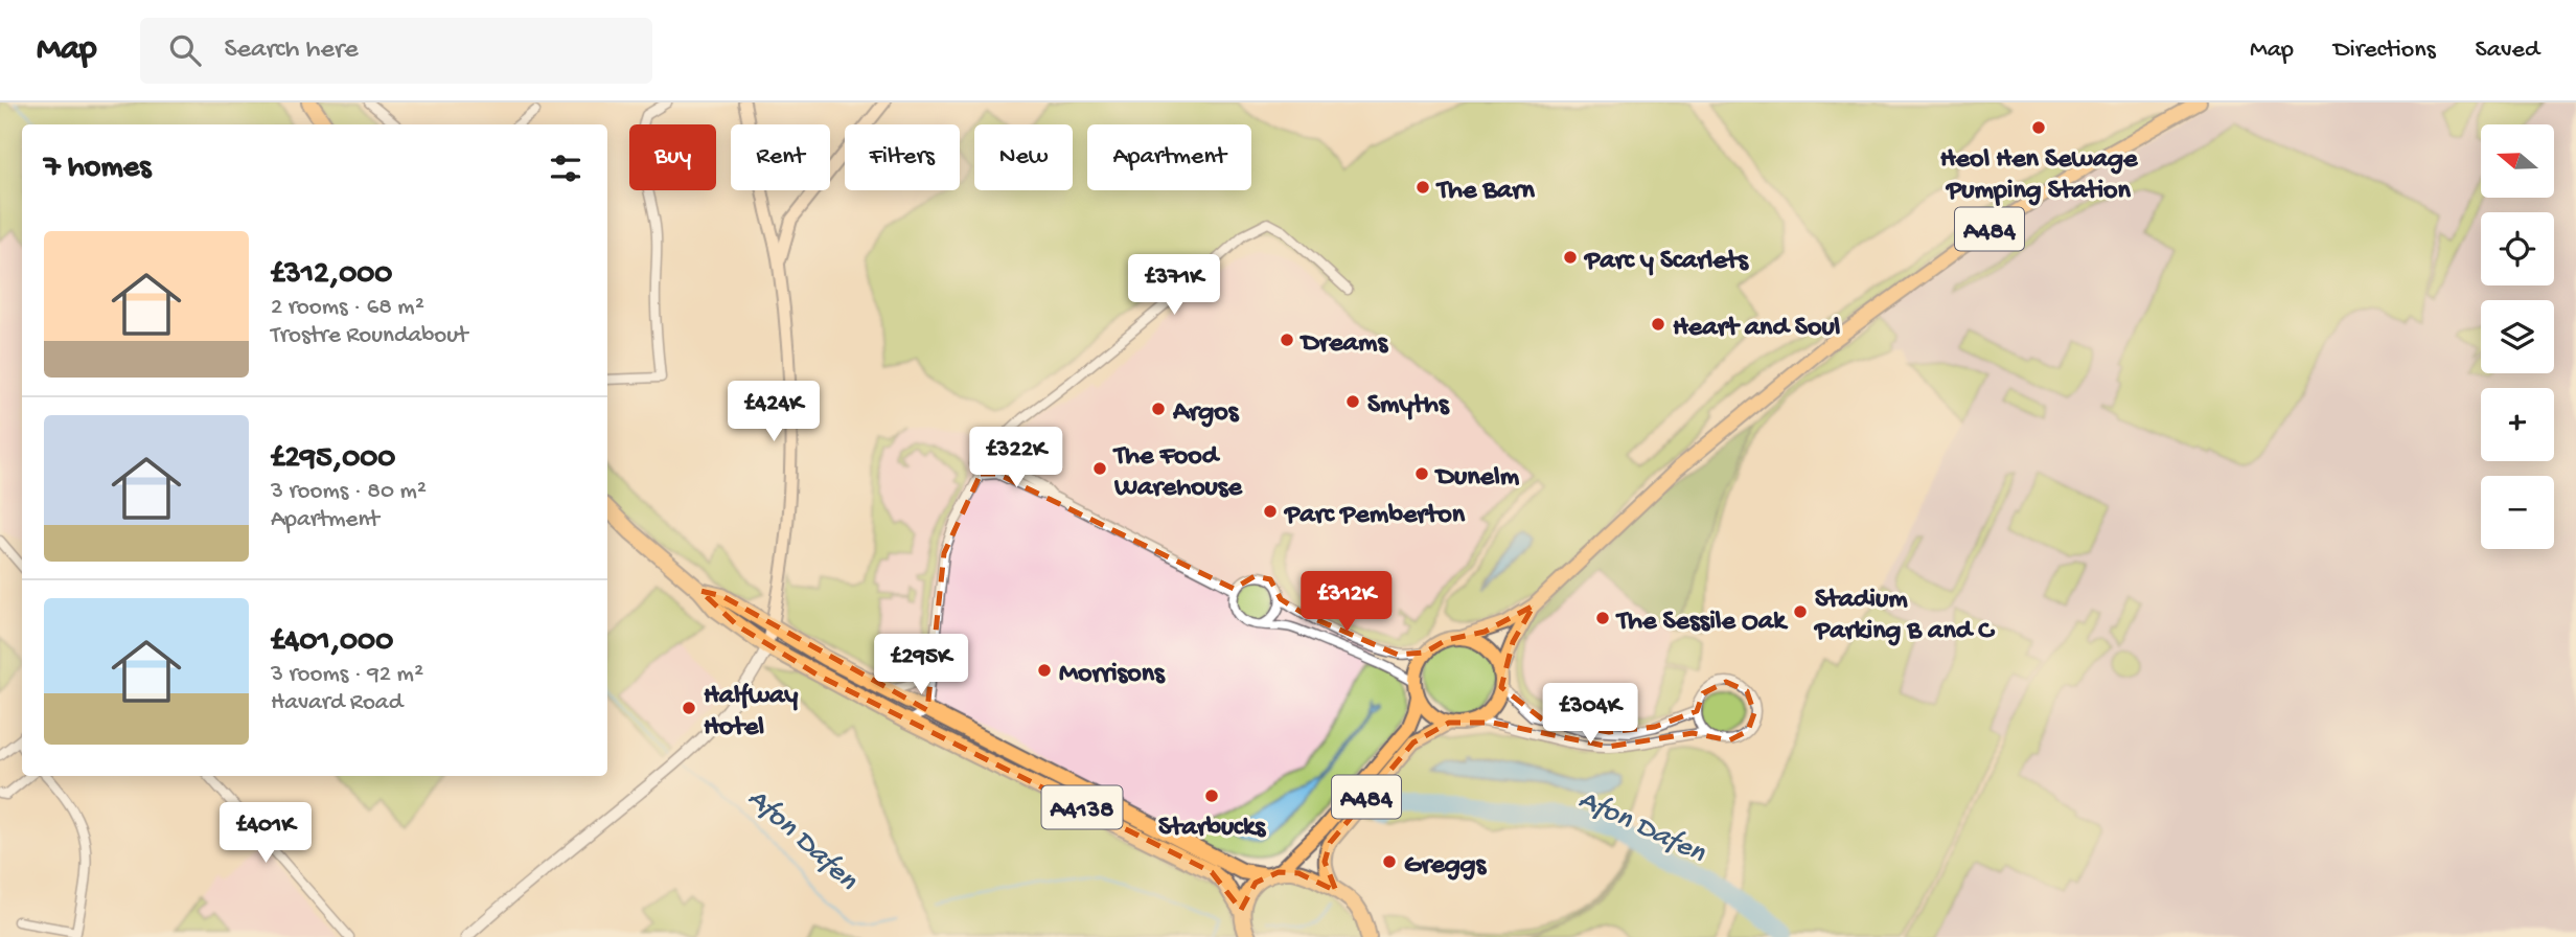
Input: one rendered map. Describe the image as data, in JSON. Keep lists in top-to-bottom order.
{
  "streets": {
    "highway": ["A4138"],
    "main road": ["A484"]
  },
  "crossings": [
    ["A484", "A4138"]
  ],
  "water": ["Afon Dafen"],
  "places": [
    "Heol Hen Sewage Pumping Station",
    "The Barn",
    "Parc y Scarlets",
    "Heart and Soul",
    "Dreams",
    "Smyths",
    "Argos",
    "The Food Warehouse",
    "Dunelm",
    "Parc Pemberton",
    "Stadium Parking B and C",
    "The Sessile Oak",
    "Morrisons",
    "Halfway Hotel",
    "Starbucks",
    "Greggs"
  ],
  "north": "left",
  "page": {
    "header": "Map",
    "search": "Search here",
    "nav": ["Map", "Directions", "Saved"],
    "map_buttons": ["+", "−"],
    "chip": [
      "Buy",
      "Rent",
      "Filters",
      "New",
      "Apartment"
    ],
    "heading": "7 homes",
    "list": [
      {
        "name": "£312,000",
        "note": "2 rooms · 68 m² · Trostre Roundabout"
      },
      {
        "name": "£295,000",
        "note": "3 rooms · 80 m² · Apartment"
      },
      {
        "name": "£401,000",
        "note": "3 rooms · 92 m² · Havard Road"
      }
    ],
    "price": [
      "£371K",
      "£424K",
      "£322K",
      "£312K",
      "£295K",
      "£304K",
      "£401K"
    ]
  }
}
